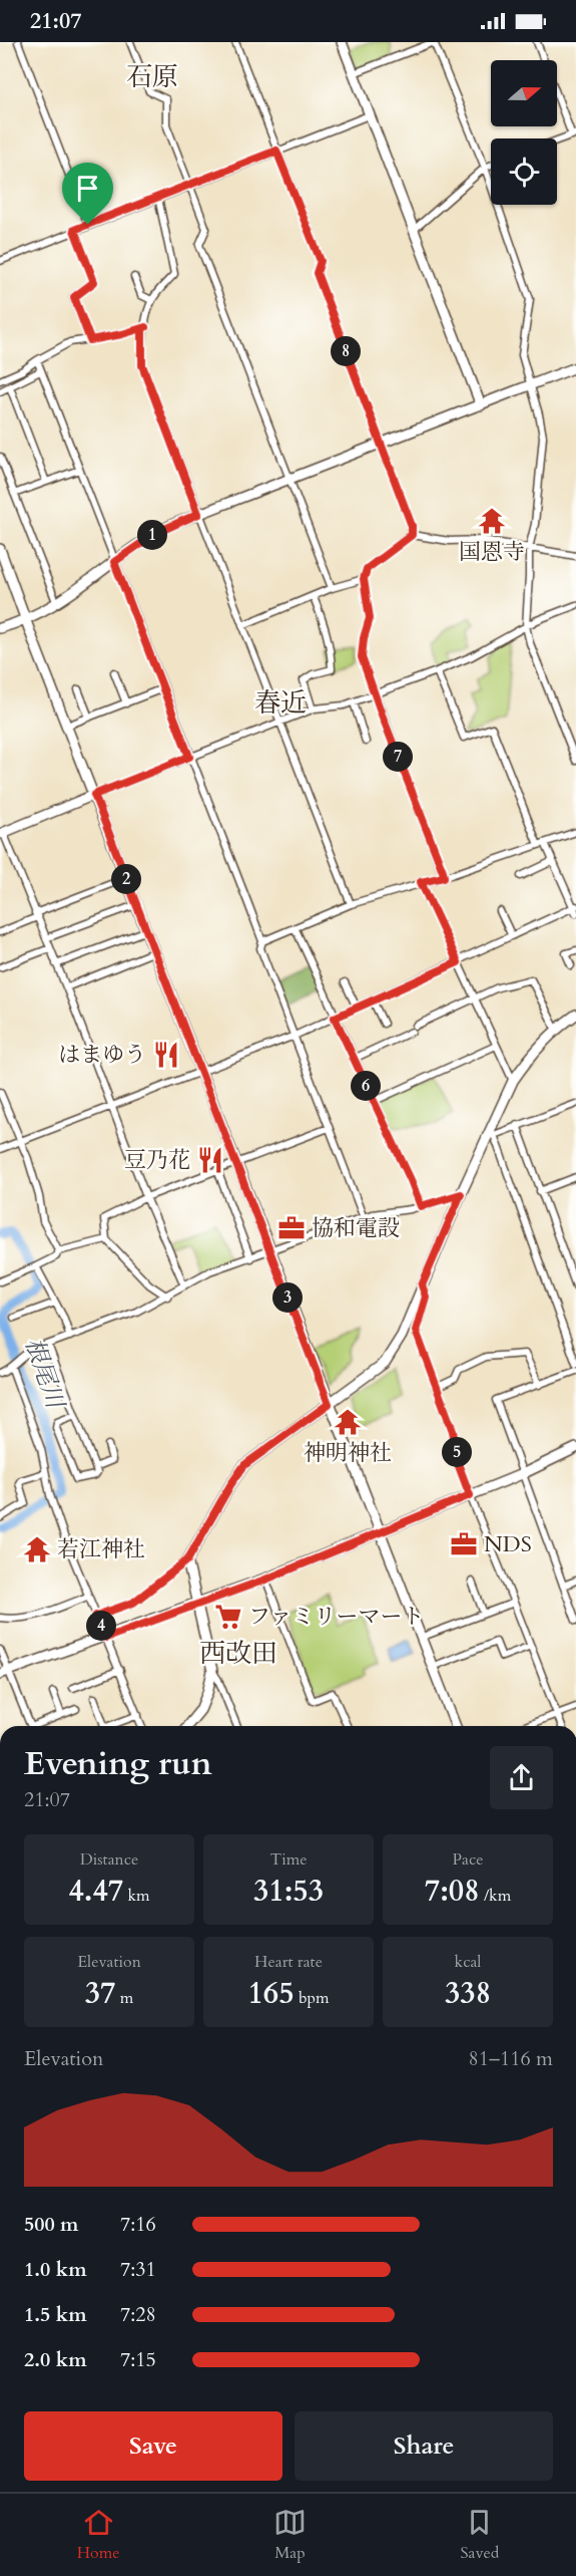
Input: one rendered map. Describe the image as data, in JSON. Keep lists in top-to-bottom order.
{
  "districts": ["石原", "春近", "西改田"],
  "water": ["根尾川"],
  "places": {
    "temple": ["国恩寺", "神明神社", "若江神社"],
    "restaurant": ["はまゆう", "豆乃花"],
    "office": ["協和電設", "NDS"],
    "supermarket": ["ファミリーマート"]
  },
  "north": "right",
  "page": {
    "status": "21:07",
    "pins": [
      "8",
      "1",
      "7",
      "2",
      "6",
      "3",
      "5",
      "4"
    ],
    "heading": ["Evening run", "21:07"],
    "stats": [
      ["Distance", "4.47 km"],
      ["Time", "31:53"],
      ["Pace", "7:08 /km"],
      ["Elevation", "37 m"],
      ["Heart rate", "165 bpm"],
      ["kcal", "338"]
    ],
    "chart": ["Elevation", "81–116 m"],
    "list": [
      {
        "name": "500 m",
        "note": "7:16"
      },
      {
        "name": "1.0 km",
        "note": "7:31"
      },
      {
        "name": "1.5 km",
        "note": "7:28"
      },
      {
        "name": "2.0 km",
        "note": "7:15"
      }
    ],
    "buttons": ["Save", "Share"],
    "tabs": ["Home", "Map", "Saved"]
  }
}
